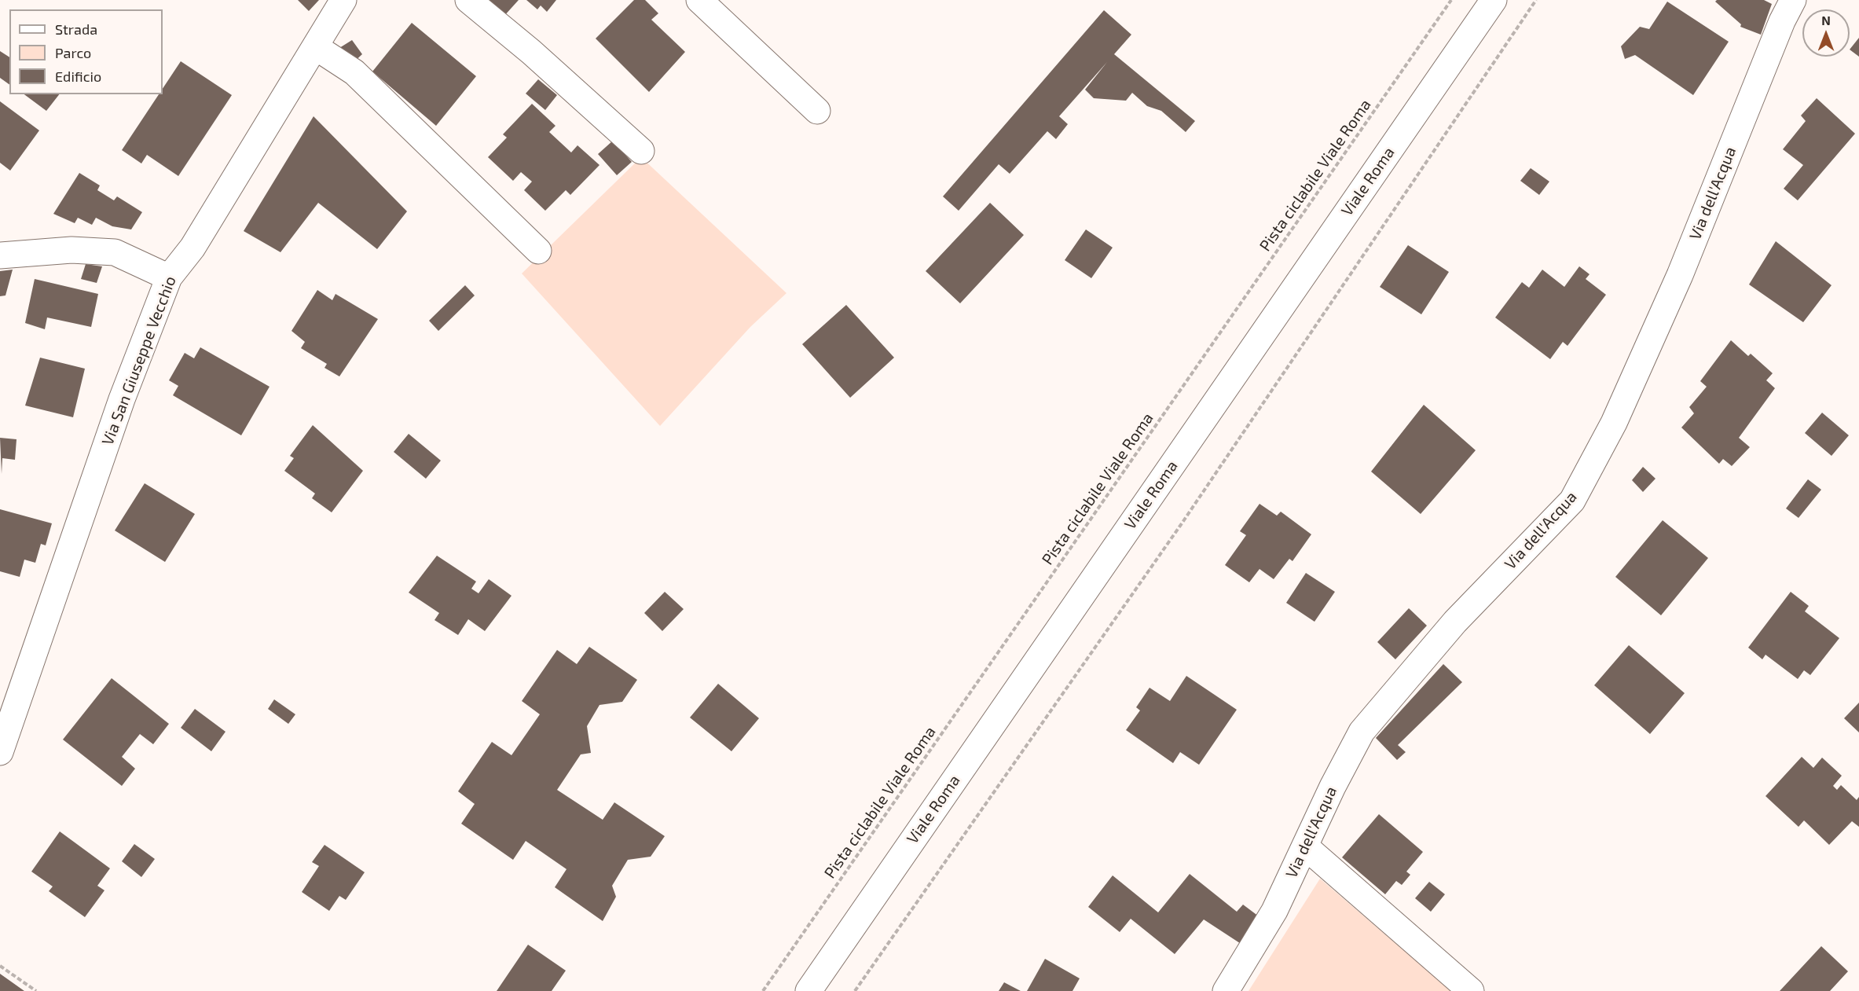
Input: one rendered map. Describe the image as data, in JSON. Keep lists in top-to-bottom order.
{
  "streets": {
    "street": ["Viale Roma", "Via dell'Acqua", "Via San Giuseppe Vecchio"],
    "path": ["Pista ciclabile Viale Roma"]
  },
  "legend": ["Strada", "Parco", "Edificio"],
  "north": "top"
}
